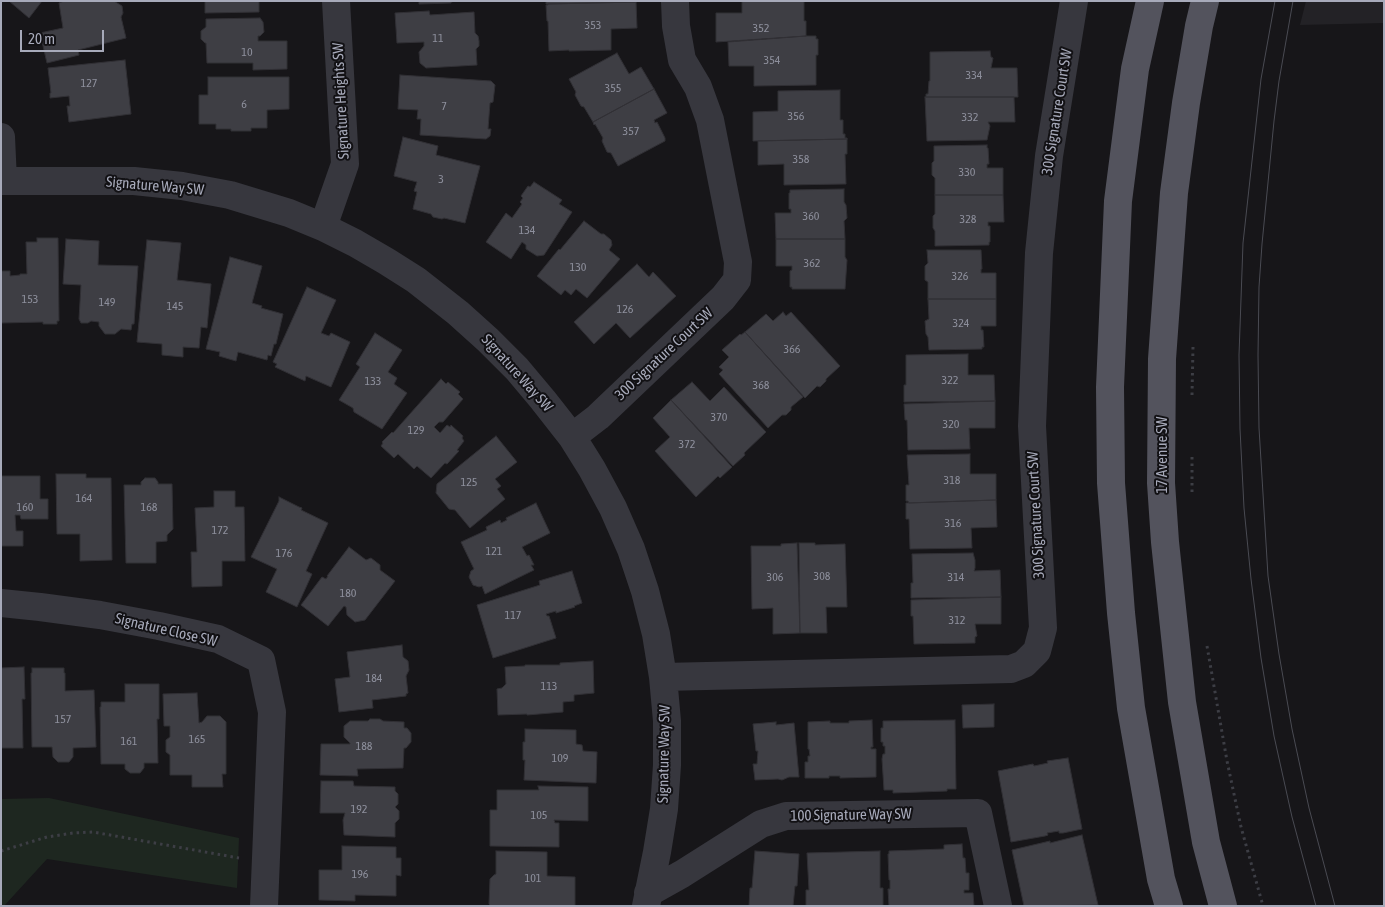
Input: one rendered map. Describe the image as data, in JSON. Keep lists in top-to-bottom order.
{
  "streets": {
    "main road": ["17 Avenue SW"],
    "street": [
      "Signature Heights SW",
      "300 Signature Court SW",
      "Signature Way SW",
      "Signature Close SW",
      "100 Signature Way SW"
    ]
  },
  "crossings": [
    ["Signature Heights SW", "Signature Way SW"],
    ["300 Signature Court SW", "Signature Way SW"],
    ["Signature Way SW", "100 Signature Way SW"]
  ],
  "house_numbers": [
    "353",
    "352",
    "11",
    "10",
    "354",
    "334",
    "127",
    "355",
    "6",
    "7",
    "356",
    "332",
    "357",
    "358",
    "330",
    "3",
    "360",
    "328",
    "134",
    "362",
    "130",
    "326",
    "153",
    "149",
    "145",
    "126",
    "324",
    "366",
    "322",
    "133",
    "368",
    "370",
    "320",
    "129",
    "372",
    "318",
    "125",
    "164",
    "160",
    "168",
    "316",
    "172",
    "121",
    "176",
    "308",
    "306",
    "314",
    "180",
    "117",
    "312",
    "184",
    "113",
    "157",
    "165",
    "161",
    "188",
    "109",
    "192",
    "105",
    "196",
    "101"
  ],
  "scale_bar": "20 m"
}
